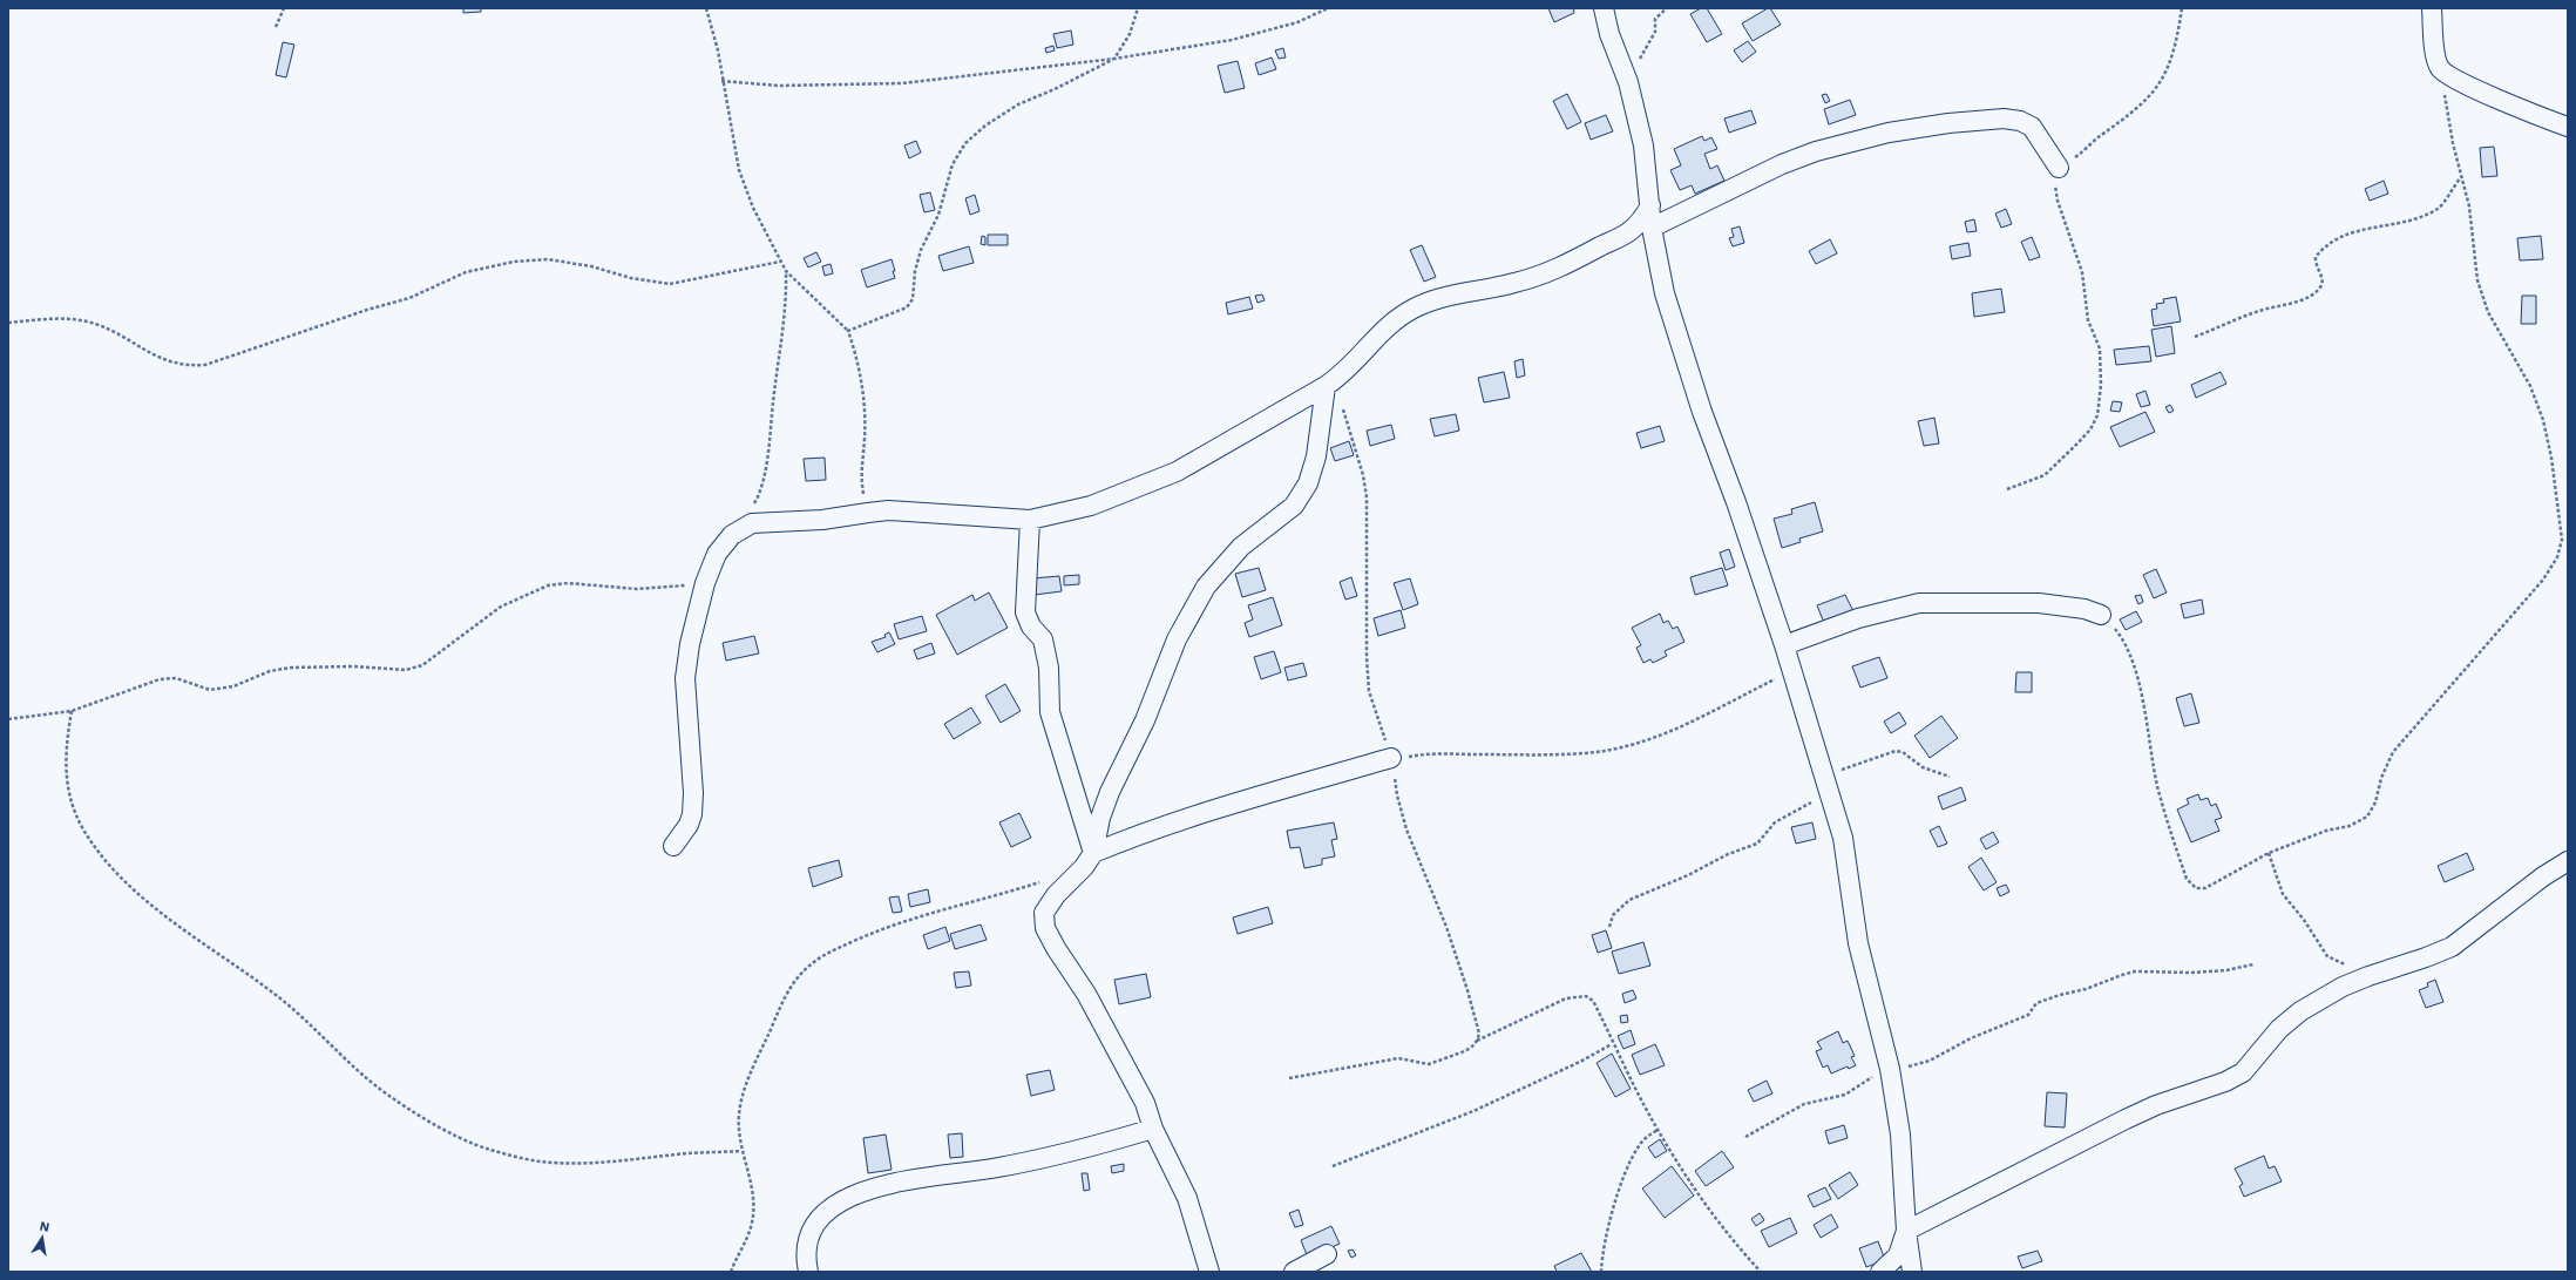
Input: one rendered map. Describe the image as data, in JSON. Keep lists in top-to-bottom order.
{
  "north": "top"
}
